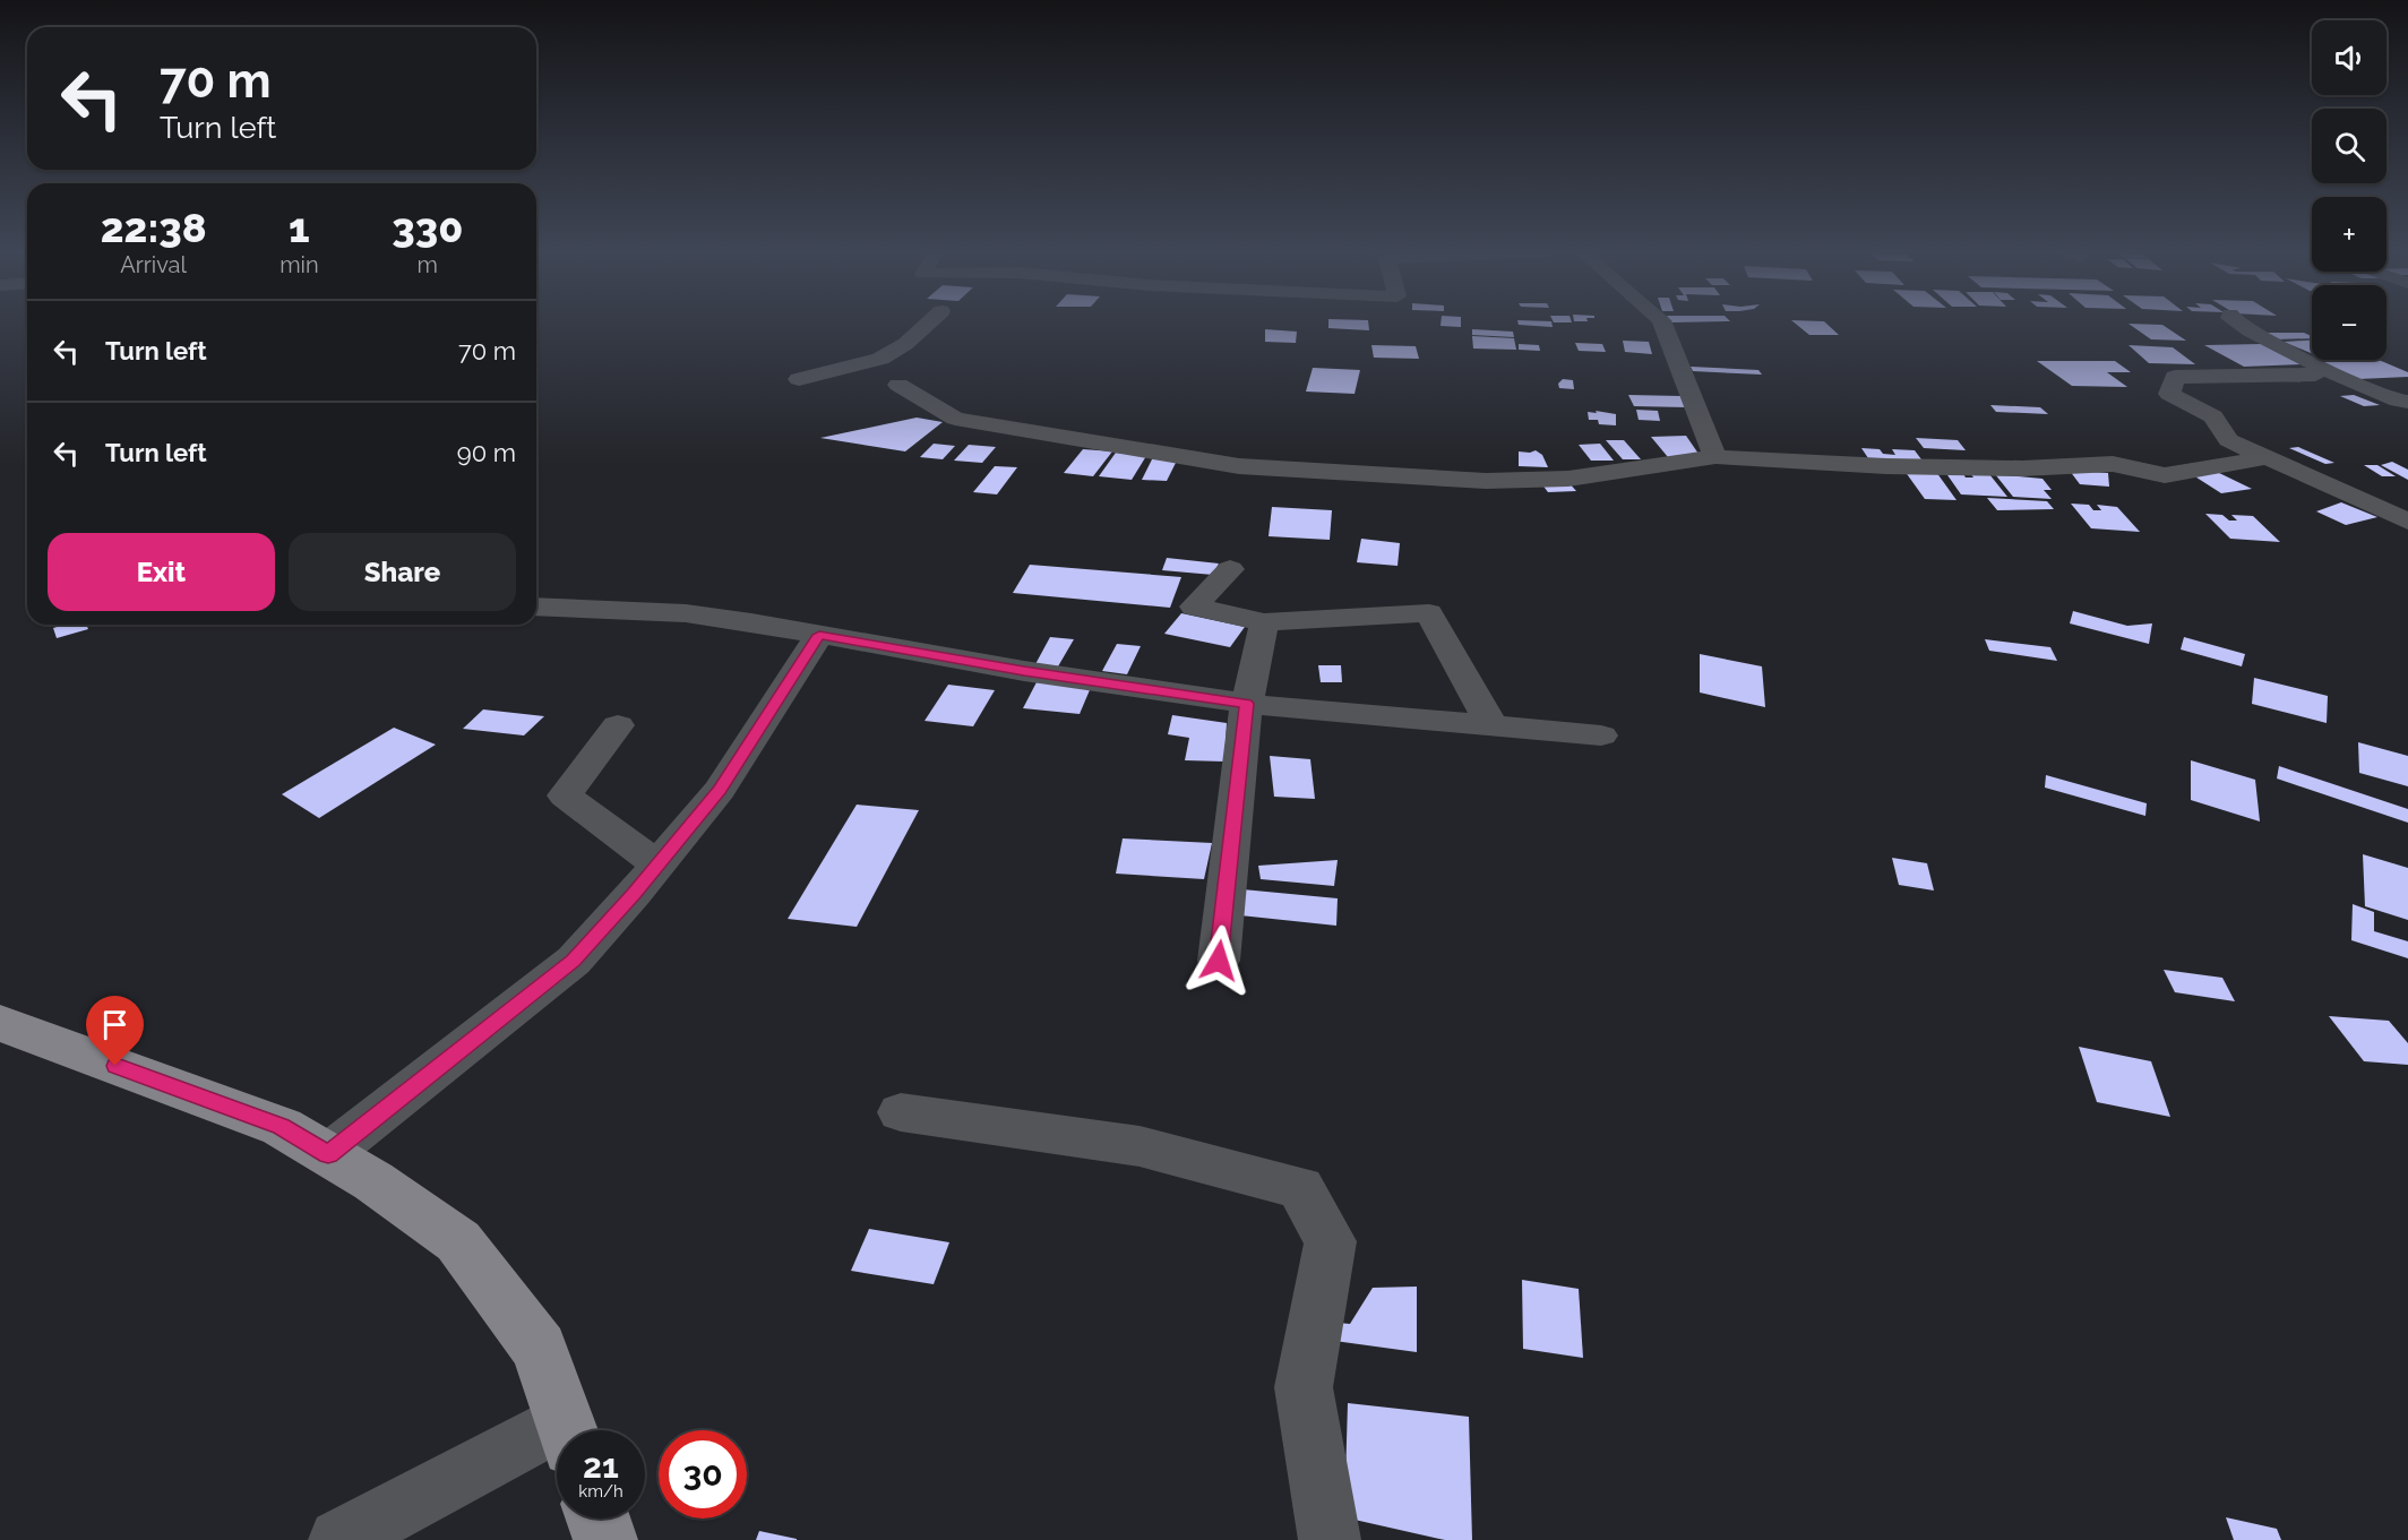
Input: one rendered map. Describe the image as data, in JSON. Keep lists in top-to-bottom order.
{
  "page": {
    "map_buttons": ["+", "−"],
    "turn": ["70 m", "Turn left"],
    "eta": [
      "22:38",
      "Arrival",
      "1",
      "min",
      "330",
      "m"
    ],
    "list": [
      {
        "name": "Turn left",
        "value": "70 m"
      },
      {
        "name": "Turn left",
        "value": "90 m"
      }
    ],
    "buttons": ["Exit", "Share"],
    "speed": "21 km/h",
    "limit": "30"
  }
}
